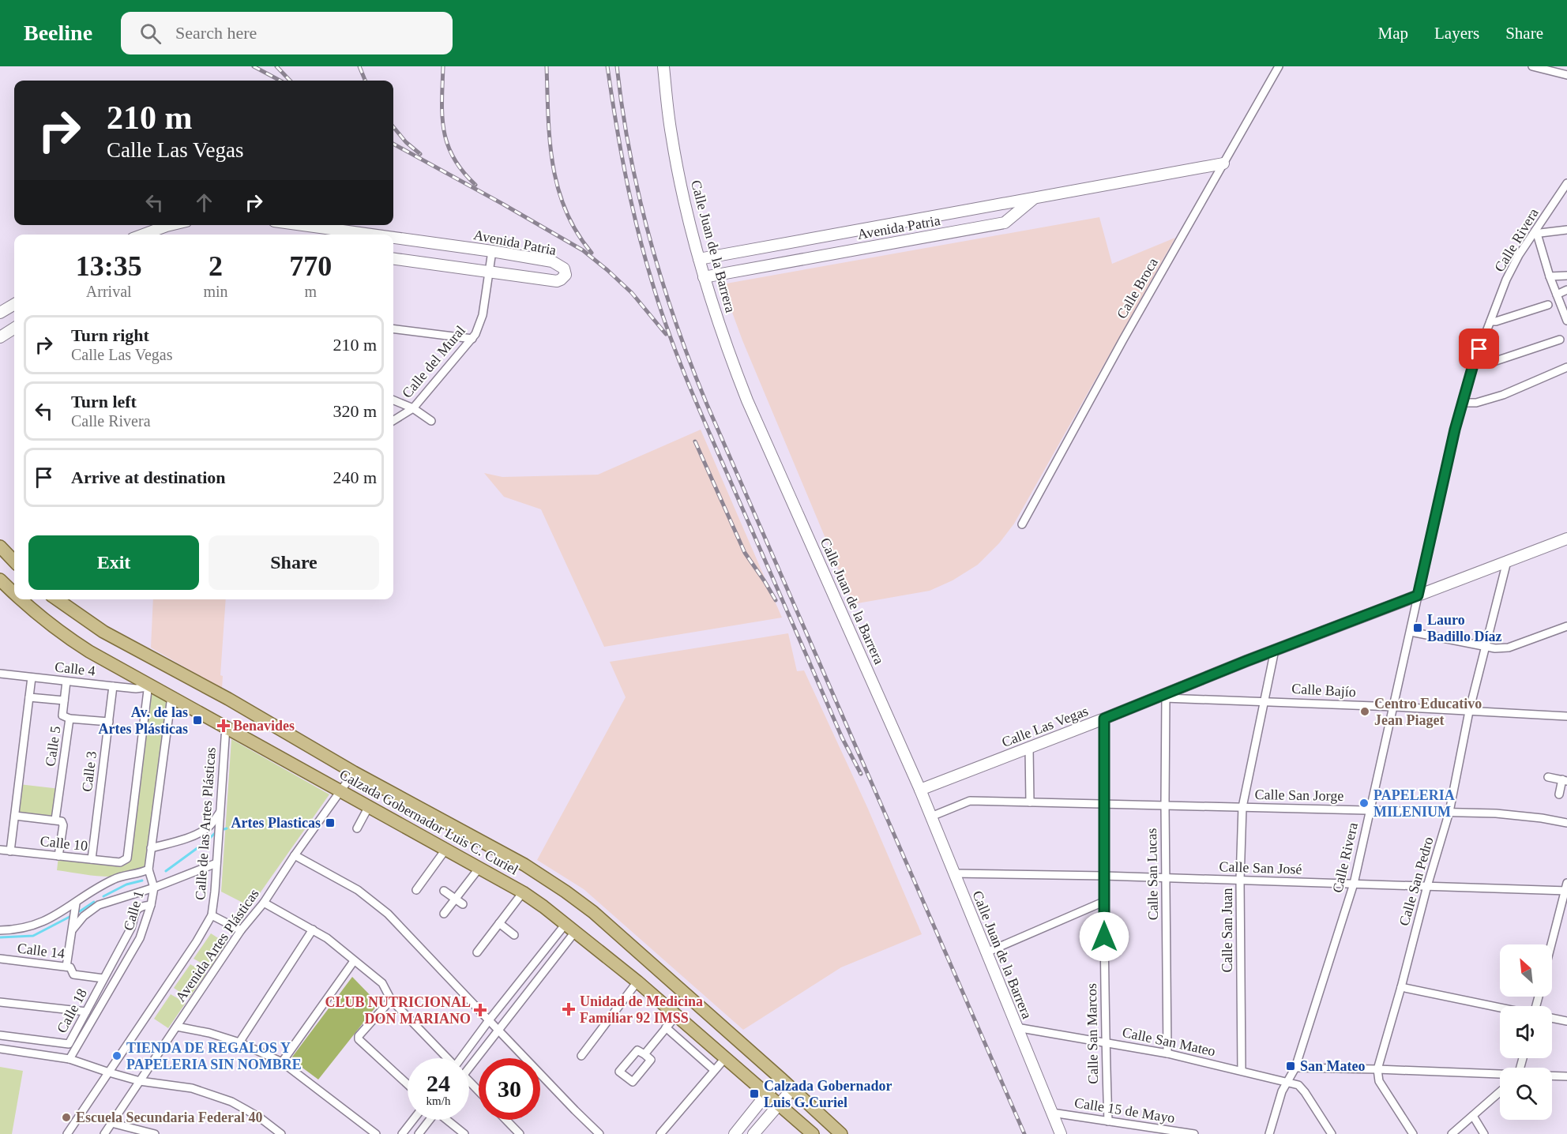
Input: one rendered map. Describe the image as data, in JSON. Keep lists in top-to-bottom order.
{
  "streets": {
    "main road": ["Calzada Gobernador Luis C. Curiel"],
    "street": [
      "Avenida Patria",
      "Calle Rivera",
      "Calle Juan de la Barrera",
      "Calle Broca",
      "Calle del Mural",
      "Calle 4",
      "Calle Bajío",
      "Calle Las Vegas",
      "Calle 5",
      "Calle 3",
      "Calle San Jorge",
      "Calle de las Artes Plásticas",
      "Calle 10",
      "Calle San José",
      "Calle San Lucas",
      "Calle San Pedro",
      "Calle 1",
      "Calle San Juan",
      "Avenida Artes Plásticas",
      "Calle 14",
      "Calle 18",
      "Calle San Marcos",
      "Calle San Mateo",
      "Calle 15 de Mayo"
    ]
  },
  "crossings": [
    ["Avenida Patria", "Calle Juan de la Barrera"],
    ["Avenida Patria", "Calle Broca"],
    ["Avenida Patria", "Calle del Mural"],
    ["Calle Rivera", "Calle Bajío"],
    ["Calle Rivera", "Calle Las Vegas"],
    ["Calle Rivera", "Calle San Jorge"],
    ["Calle Rivera", "Calle San José"],
    ["Calle Rivera", "Calle San Mateo"],
    ["Calle Juan de la Barrera", "Calle Las Vegas"],
    ["Calle Juan de la Barrera", "Calle San Jorge"],
    ["Calle Juan de la Barrera", "Calle San José"],
    ["Calle Juan de la Barrera", "Calle San Mateo"],
    ["Calle Juan de la Barrera", "Calle 15 de Mayo"],
    ["Calle 4", "Calle 5"],
    ["Calle 4", "Calle 3"],
    ["Calle 4", "Calzada Gobernador Luis C. Curiel"],
    ["Calle 4", "Calle 10"],
    ["Calle Bajío", "Calle Las Vegas"],
    ["Calle Bajío", "Calle San Lucas"],
    ["Calle Bajío", "Calle San Pedro"],
    ["Calle Bajío", "Calle San Juan"],
    ["Calle Las Vegas", "Calle San Lucas"],
    ["Calle Las Vegas", "Calle San Pedro"],
    ["Calle Las Vegas", "Calle San Juan"],
    ["Calle Las Vegas", "Calle San Marcos"],
    ["Calle 5", "Calle 10"],
    ["Calle 3", "Calle 10"],
    ["Calle San Jorge", "Calle San Lucas"],
    ["Calle San Jorge", "Calle San Pedro"],
    ["Calle San Jorge", "Calle San Juan"],
    ["Calle San Jorge", "Calle San Marcos"],
    ["Calzada Gobernador Luis C. Curiel", "Calle de las Artes Plásticas"],
    ["Calzada Gobernador Luis C. Curiel", "Calle 10"],
    ["Calzada Gobernador Luis C. Curiel", "Calle 1"],
    ["Calzada Gobernador Luis C. Curiel", "Avenida Artes Plásticas"],
    ["Calle San José", "Calle San Lucas"],
    ["Calle San José", "Calle San Pedro"],
    ["Calle San José", "Calle San Juan"],
    ["Calle San José", "Calle San Marcos"],
    ["Calle San Lucas", "Calle San Mateo"],
    ["Calle 1", "Calle 18"],
    ["Calle San Juan", "Calle San Mateo"],
    ["Calle 14", "Calle 18"],
    ["Calle San Marcos", "Calle San Mateo"],
    ["Calle San Marcos", "Calle 15 de Mayo"]
  ],
  "places": {
    "transit": [
      "Lauro Badillo Díaz",
      "Av. de las Artes Plásticas",
      "Artes Plasticas",
      "San Mateo",
      "Calzada Gobernador Luis G.Curiel"
    ],
    "other": [
      "Centro Educativo Jean Piaget",
      "PAPELERIA MILENIUM",
      "TIENDA DE REGALOS Y PAPELERIA SIN NOMBRE",
      "Escuela Secundaria Federal 40"
    ],
    "health": ["Benavides", "Unidad de Medicina Familiar 92 IMSS", "CLUB NUTRICIONAL DON MARIANO"]
  },
  "north": "top left",
  "page": {
    "header": "Beeline",
    "search": "Search here",
    "nav": ["Map", "Layers", "Share"],
    "turn": ["210 m", "Calle Las Vegas"],
    "eta": [
      "13:35",
      "Arrival",
      "2",
      "min",
      "770",
      "m"
    ],
    "list": [
      {
        "name": "Turn right",
        "note": "Calle Las Vegas",
        "value": "210 m"
      },
      {
        "name": "Turn left",
        "note": "Calle Rivera",
        "value": "320 m"
      },
      {
        "name": "Arrive at destination",
        "value": "240 m"
      }
    ],
    "buttons": ["Exit", "Share"],
    "speed": "24 km/h",
    "limit": "30"
  }
}
